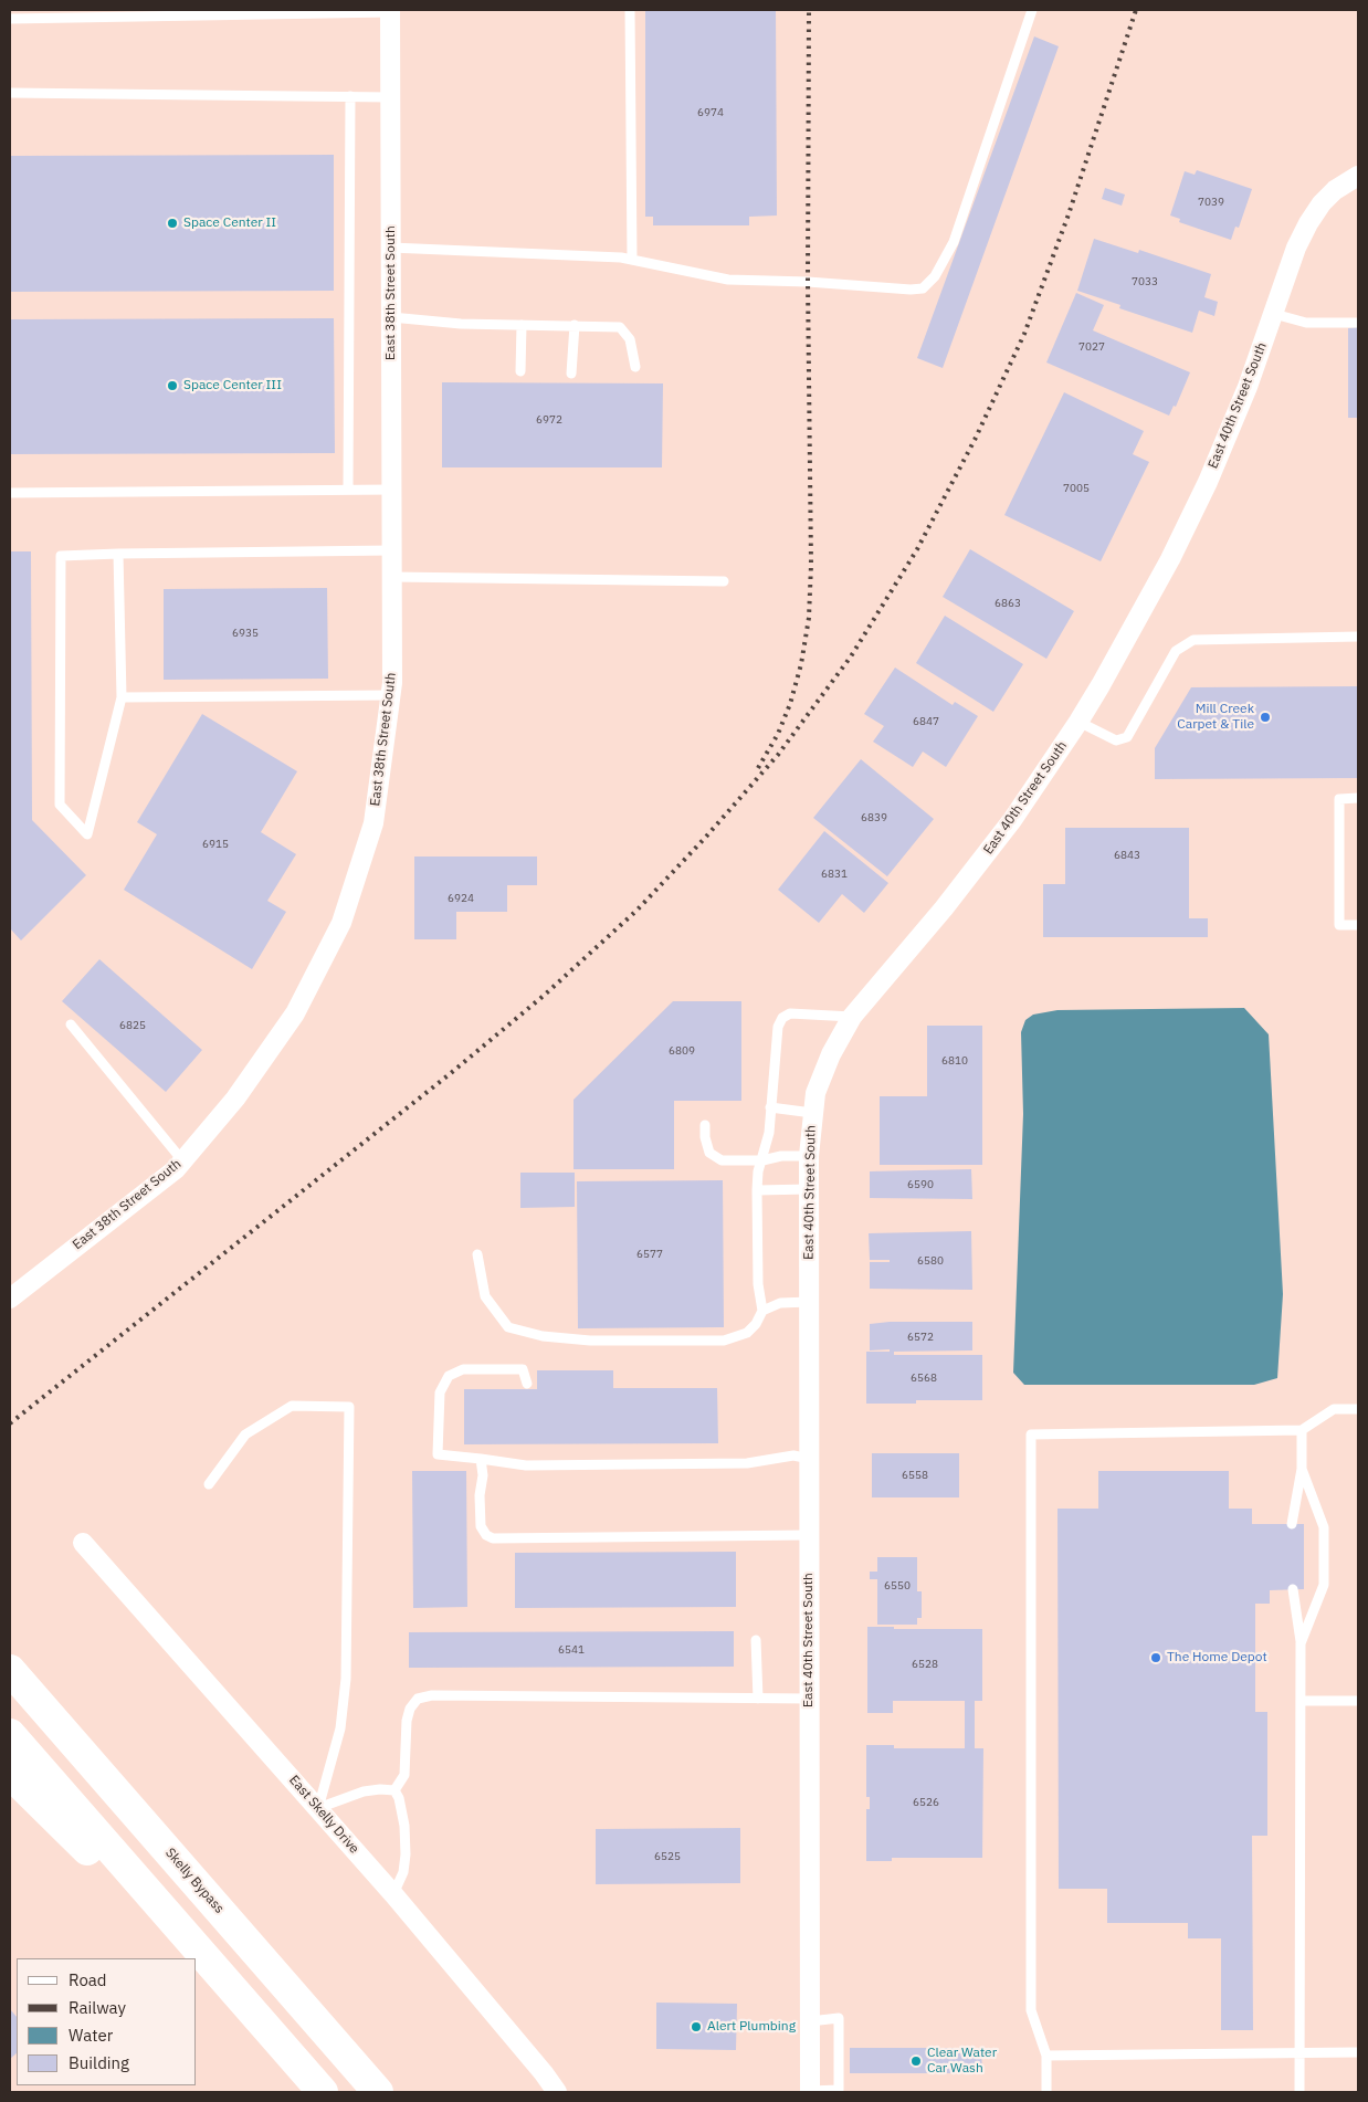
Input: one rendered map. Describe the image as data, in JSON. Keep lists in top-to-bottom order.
{
  "streets": {
    "highway": ["Skelly Bypass"],
    "street": ["East 38th Street South", "East 40th Street South", "East Skelly Drive"]
  },
  "places": [
    "Space Center II",
    "Space Center III",
    "Mill Creek Carpet & Tile",
    "The Home Depot",
    "Alert Plumbing",
    "Clear Water Car Wash"
  ],
  "house_numbers": [
    "6974",
    "7039",
    "7033",
    "7027",
    "6972",
    "7005",
    "6863",
    "6935",
    "6847",
    "6839",
    "6915",
    "6843",
    "6831",
    "6924",
    "6825",
    "6809",
    "6810",
    "6590",
    "6577",
    "6580",
    "6572",
    "6568",
    "6558",
    "6550",
    "6541",
    "6528",
    "6526",
    "6525"
  ],
  "legend": [
    "Road",
    "Railway",
    "Water",
    "Building"
  ]
}
